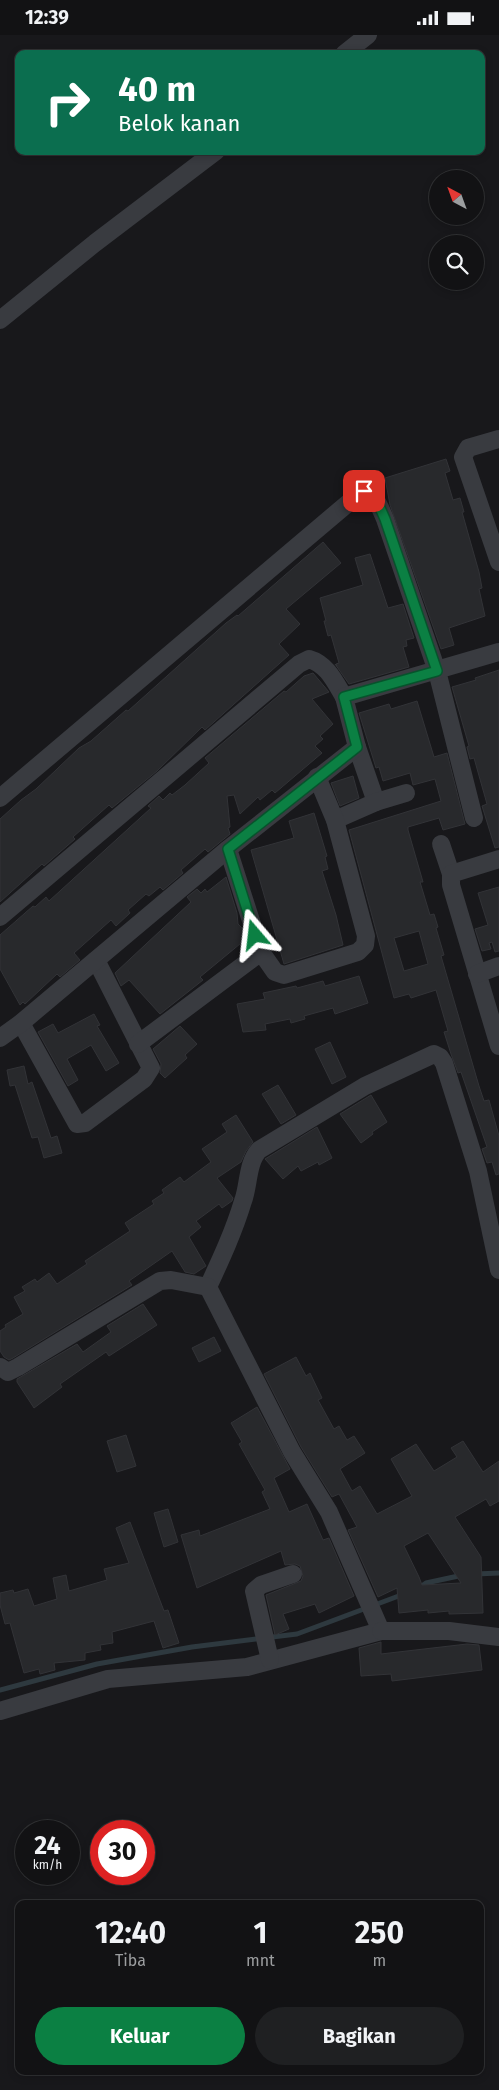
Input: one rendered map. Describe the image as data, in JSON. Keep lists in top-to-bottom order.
{
  "north": "top left",
  "page": {
    "status": "12:39",
    "turn": ["40 m", "Belok kanan"],
    "speed": "24 km/h",
    "limit": "30",
    "eta": [
      "12:40",
      "Tiba",
      "1",
      "mnt",
      "250",
      "m"
    ],
    "buttons": ["Keluar", "Bagikan"]
  }
}
